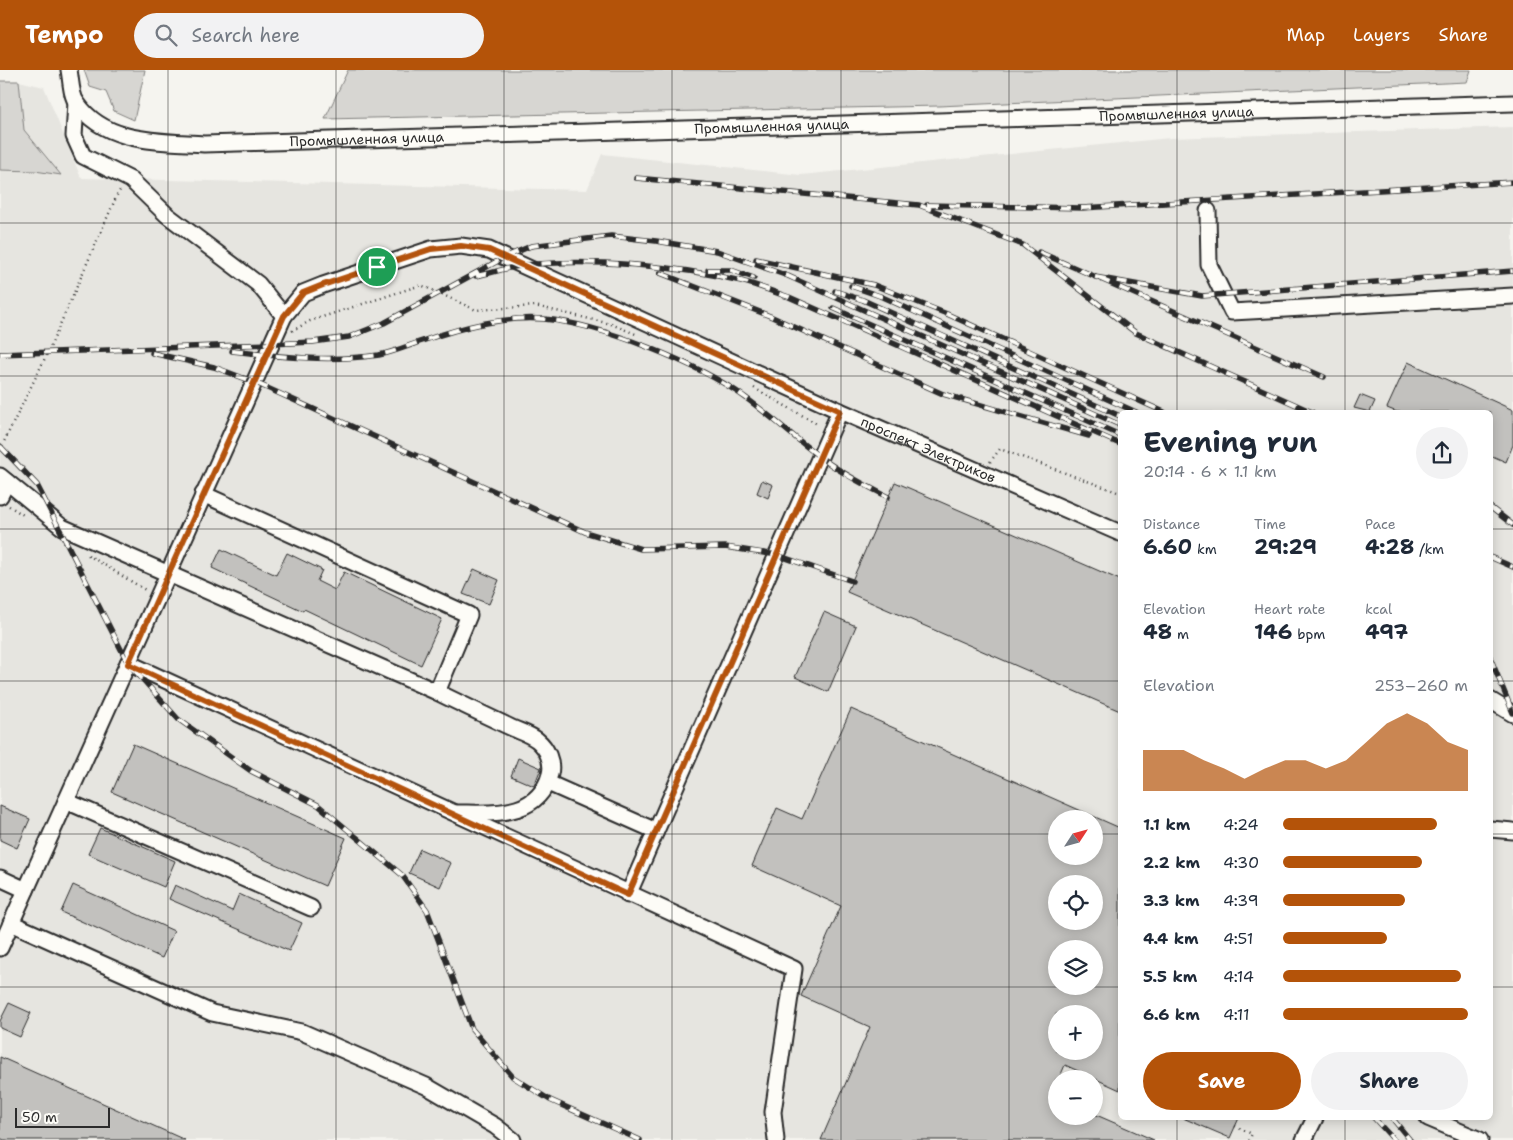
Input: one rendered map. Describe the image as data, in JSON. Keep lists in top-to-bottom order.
{
  "streets": {
    "street": ["Промышленная улица", "проспект Электриков"]
  },
  "scale_bar": "50 m",
  "north": "top right",
  "page": {
    "header": "Tempo",
    "search": "Search here",
    "nav": ["Map", "Layers", "Share"],
    "heading": ["Evening run", "20:14 · 6 × 1.1 km"],
    "stats": [
      ["Distance", "6.60 km"],
      ["Time", "29:29"],
      ["Pace", "4:28 /km"],
      ["Elevation", "48 m"],
      ["Heart rate", "146 bpm"],
      ["kcal", "497"]
    ],
    "chart": ["Elevation", "253–260 m"],
    "list": [
      {
        "name": "1.1 km",
        "note": "4:24"
      },
      {
        "name": "2.2 km",
        "note": "4:30"
      },
      {
        "name": "3.3 km",
        "note": "4:39"
      },
      {
        "name": "4.4 km",
        "note": "4:51"
      },
      {
        "name": "5.5 km",
        "note": "4:14"
      },
      {
        "name": "6.6 km",
        "note": "4:11"
      }
    ],
    "map_buttons": ["+", "−"],
    "buttons": ["Save", "Share"],
    "scale": "50 m"
  }
}
